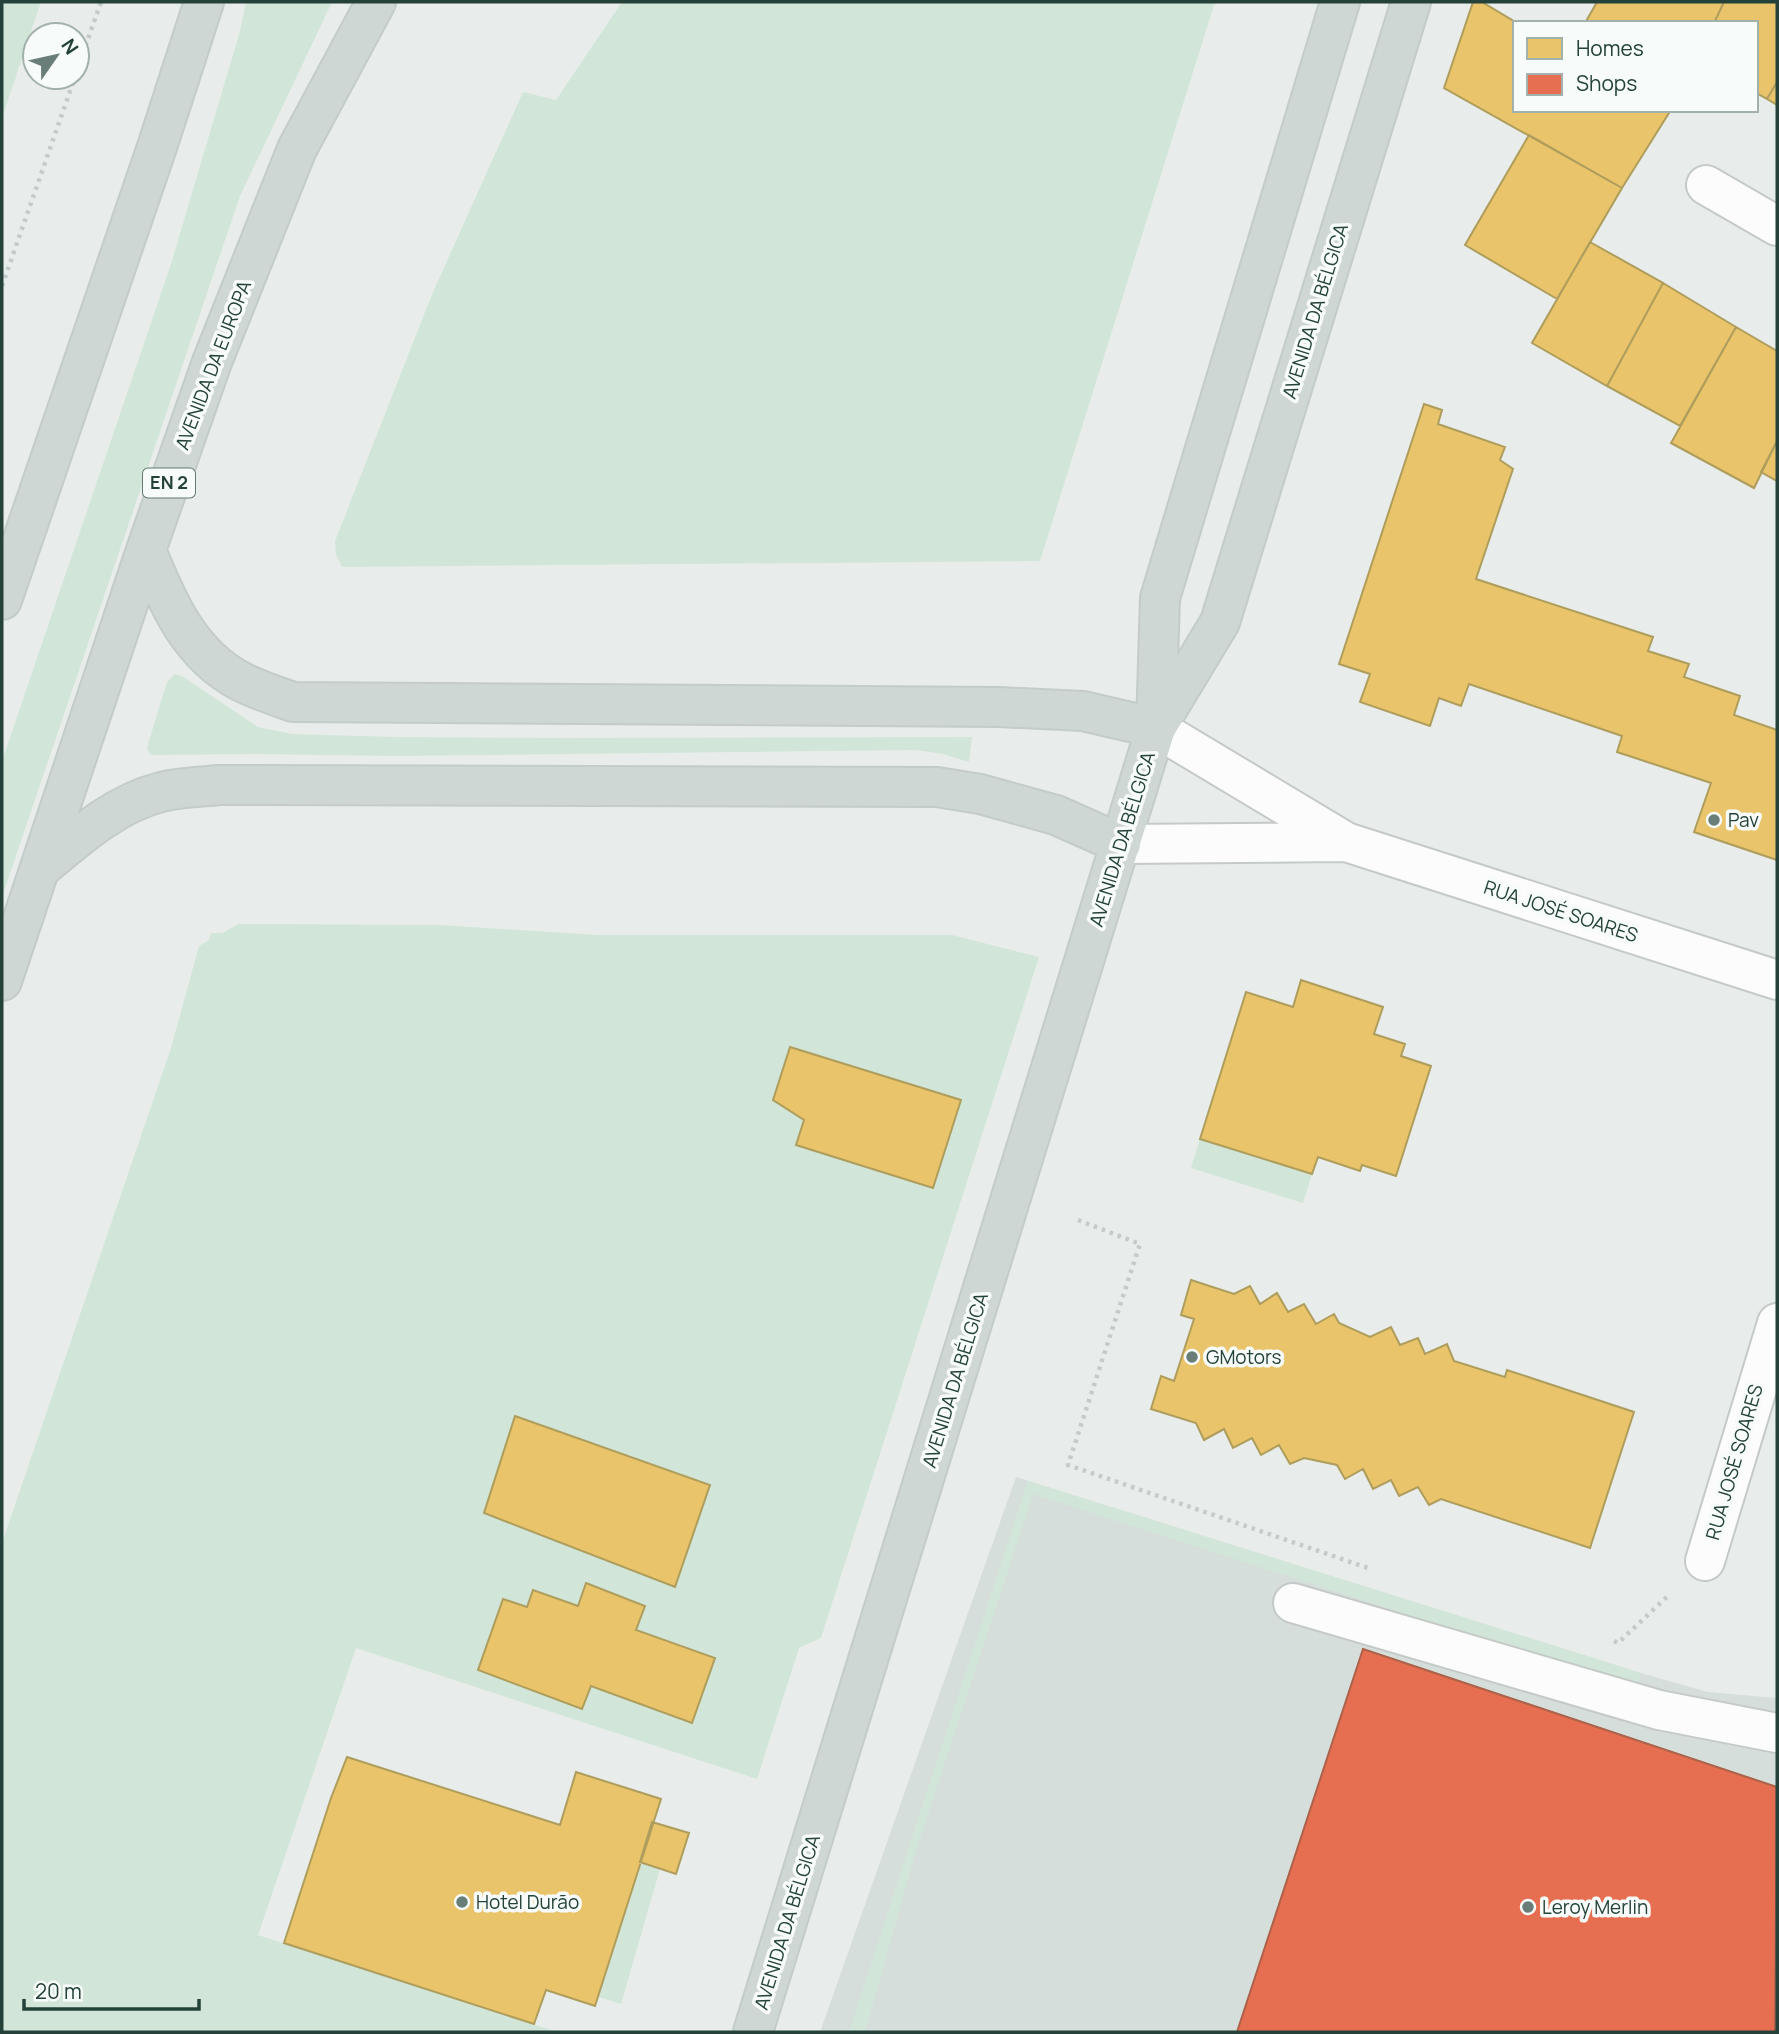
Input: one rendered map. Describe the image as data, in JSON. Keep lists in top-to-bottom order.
{
  "streets": {
    "main road": ["AVENIDA DA BÉLGICA", "AVENIDA DA EUROPA", "EN 2"],
    "street": ["RUA JOSÉ SOARES"]
  },
  "places": [
    "Pav",
    "GMotors",
    "Hotel Durão",
    "Leroy Merlin"
  ],
  "legend": ["Homes", "Shops"],
  "scale_bar": "20 m",
  "north": "top right"
}
